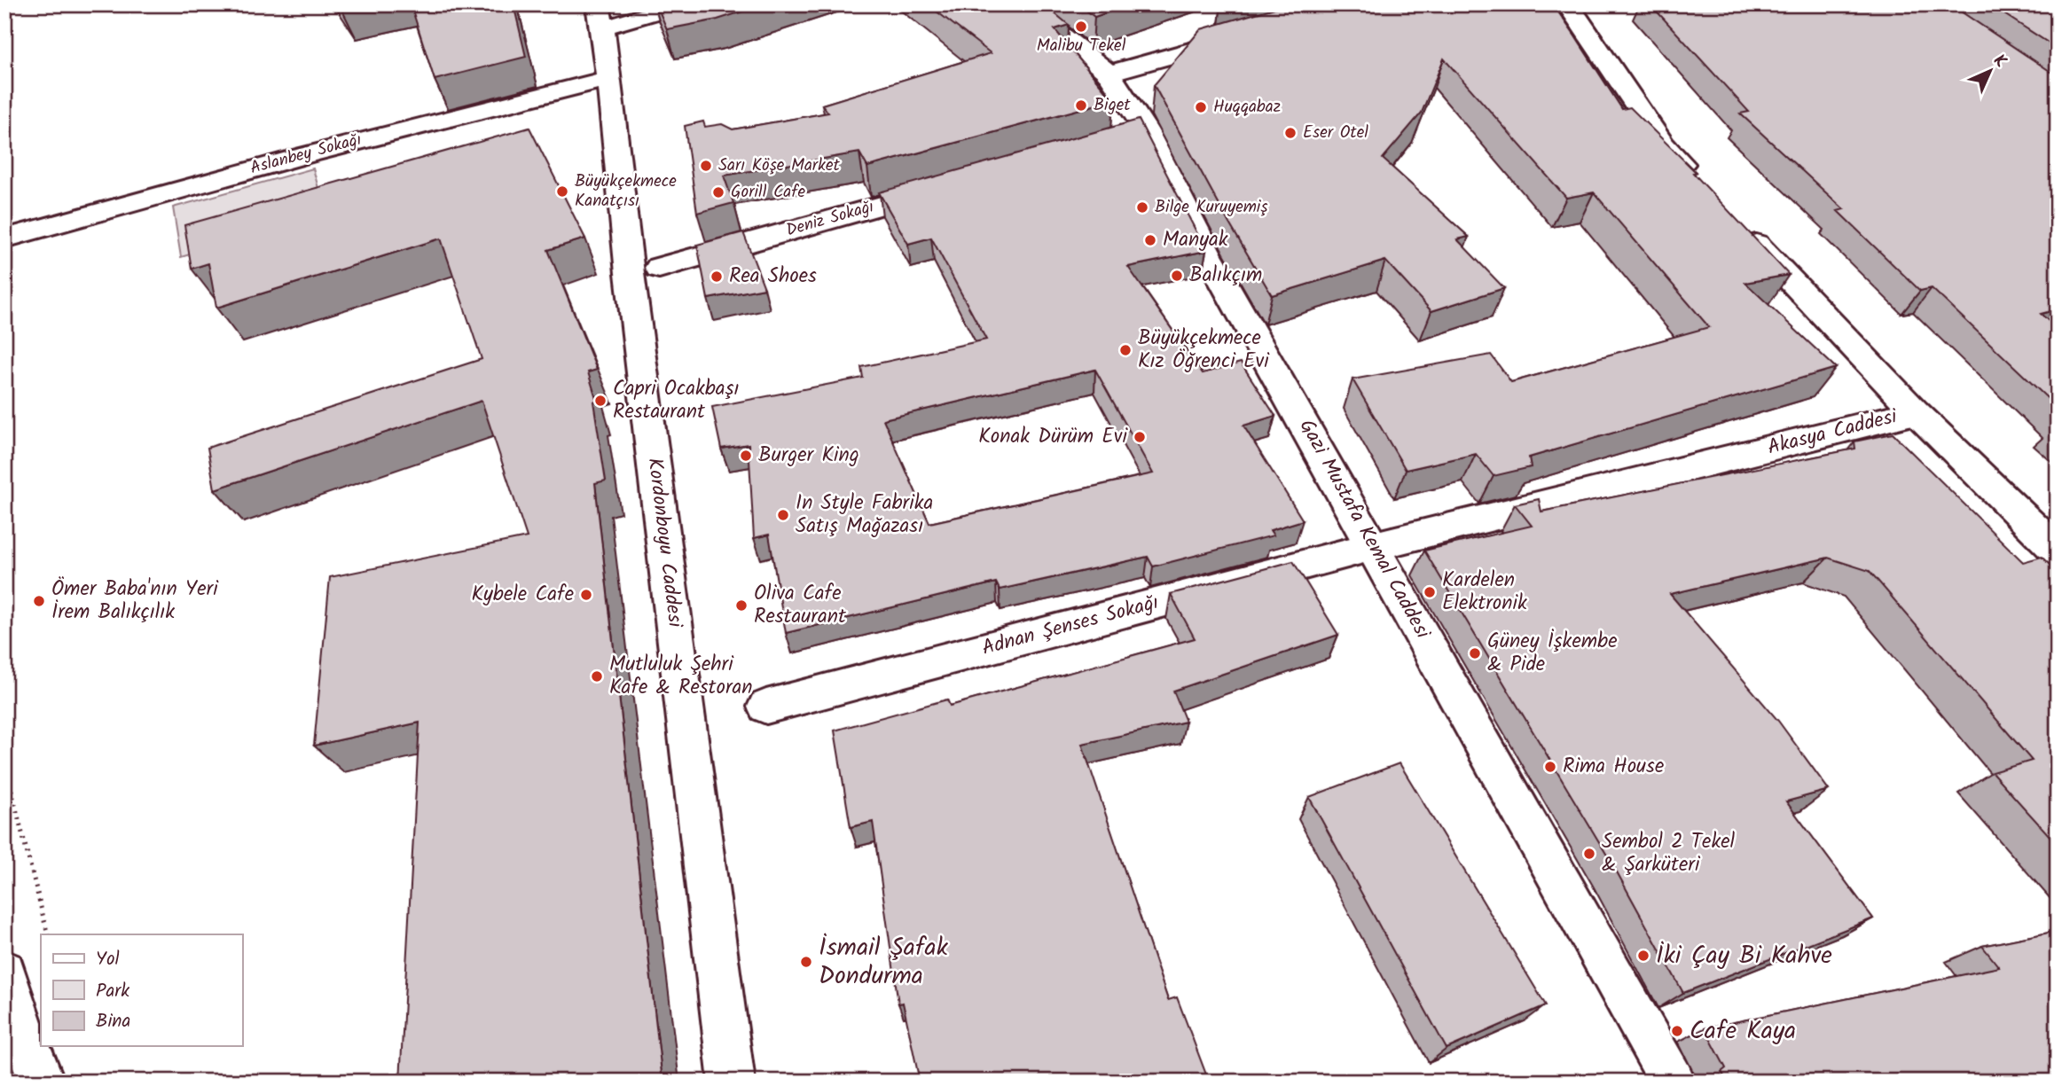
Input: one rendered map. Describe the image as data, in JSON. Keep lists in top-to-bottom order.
{
  "streets": {
    "street": [
      "Aslanbey Sokağı",
      "Deniz Sokağı",
      "Akasya Caddesi",
      "Gazi Mustafa Kemal Caddesi",
      "Kordonboyu Caddesi",
      "Adnan Şenses Sokağı"
    ]
  },
  "crossings": [
    ["Aslanbey Sokağı", "Kordonboyu Caddesi"],
    ["Akasya Caddesi", "Gazi Mustafa Kemal Caddesi"],
    ["Akasya Caddesi", "Adnan Şenses Sokağı"],
    ["Gazi Mustafa Kemal Caddesi", "Adnan Şenses Sokağı"]
  ],
  "places": [
    "Malibu Tekel",
    "Biget",
    "Huqqabaz",
    "Eser Otel",
    "Sarı Köşe Market",
    "Büyükçekmece Kanatçısı",
    "Gorill Cafe",
    "Bilge Kuruyemiş",
    "Manyak",
    "Balıkçım",
    "Rea Shoes",
    "Büyükçekmece Kız Öğrenci Evi",
    "Capri Ocakbaşı Restaurant",
    "Konak Dürüm Evi",
    "Burger King",
    "In Style Fabrika Satış Mağazası",
    "Kardelen Elektronik",
    "Kybele Cafe",
    "Ömer Baba'nın Yeri İrem Balıkçılık",
    "Oliva Cafe Restaurant",
    "Güney İşkembe & Pide",
    "Mutluluk Şehri Kafe & Restoran",
    "Rima House",
    "Sembol 2 Tekel & Şarküteri",
    "İki Çay Bi Kahve",
    "İsmail Şafak Dondurma",
    "Cafe Kaya"
  ],
  "legend": ["Yol", "Park", "Bina"],
  "north": "top right"
}
